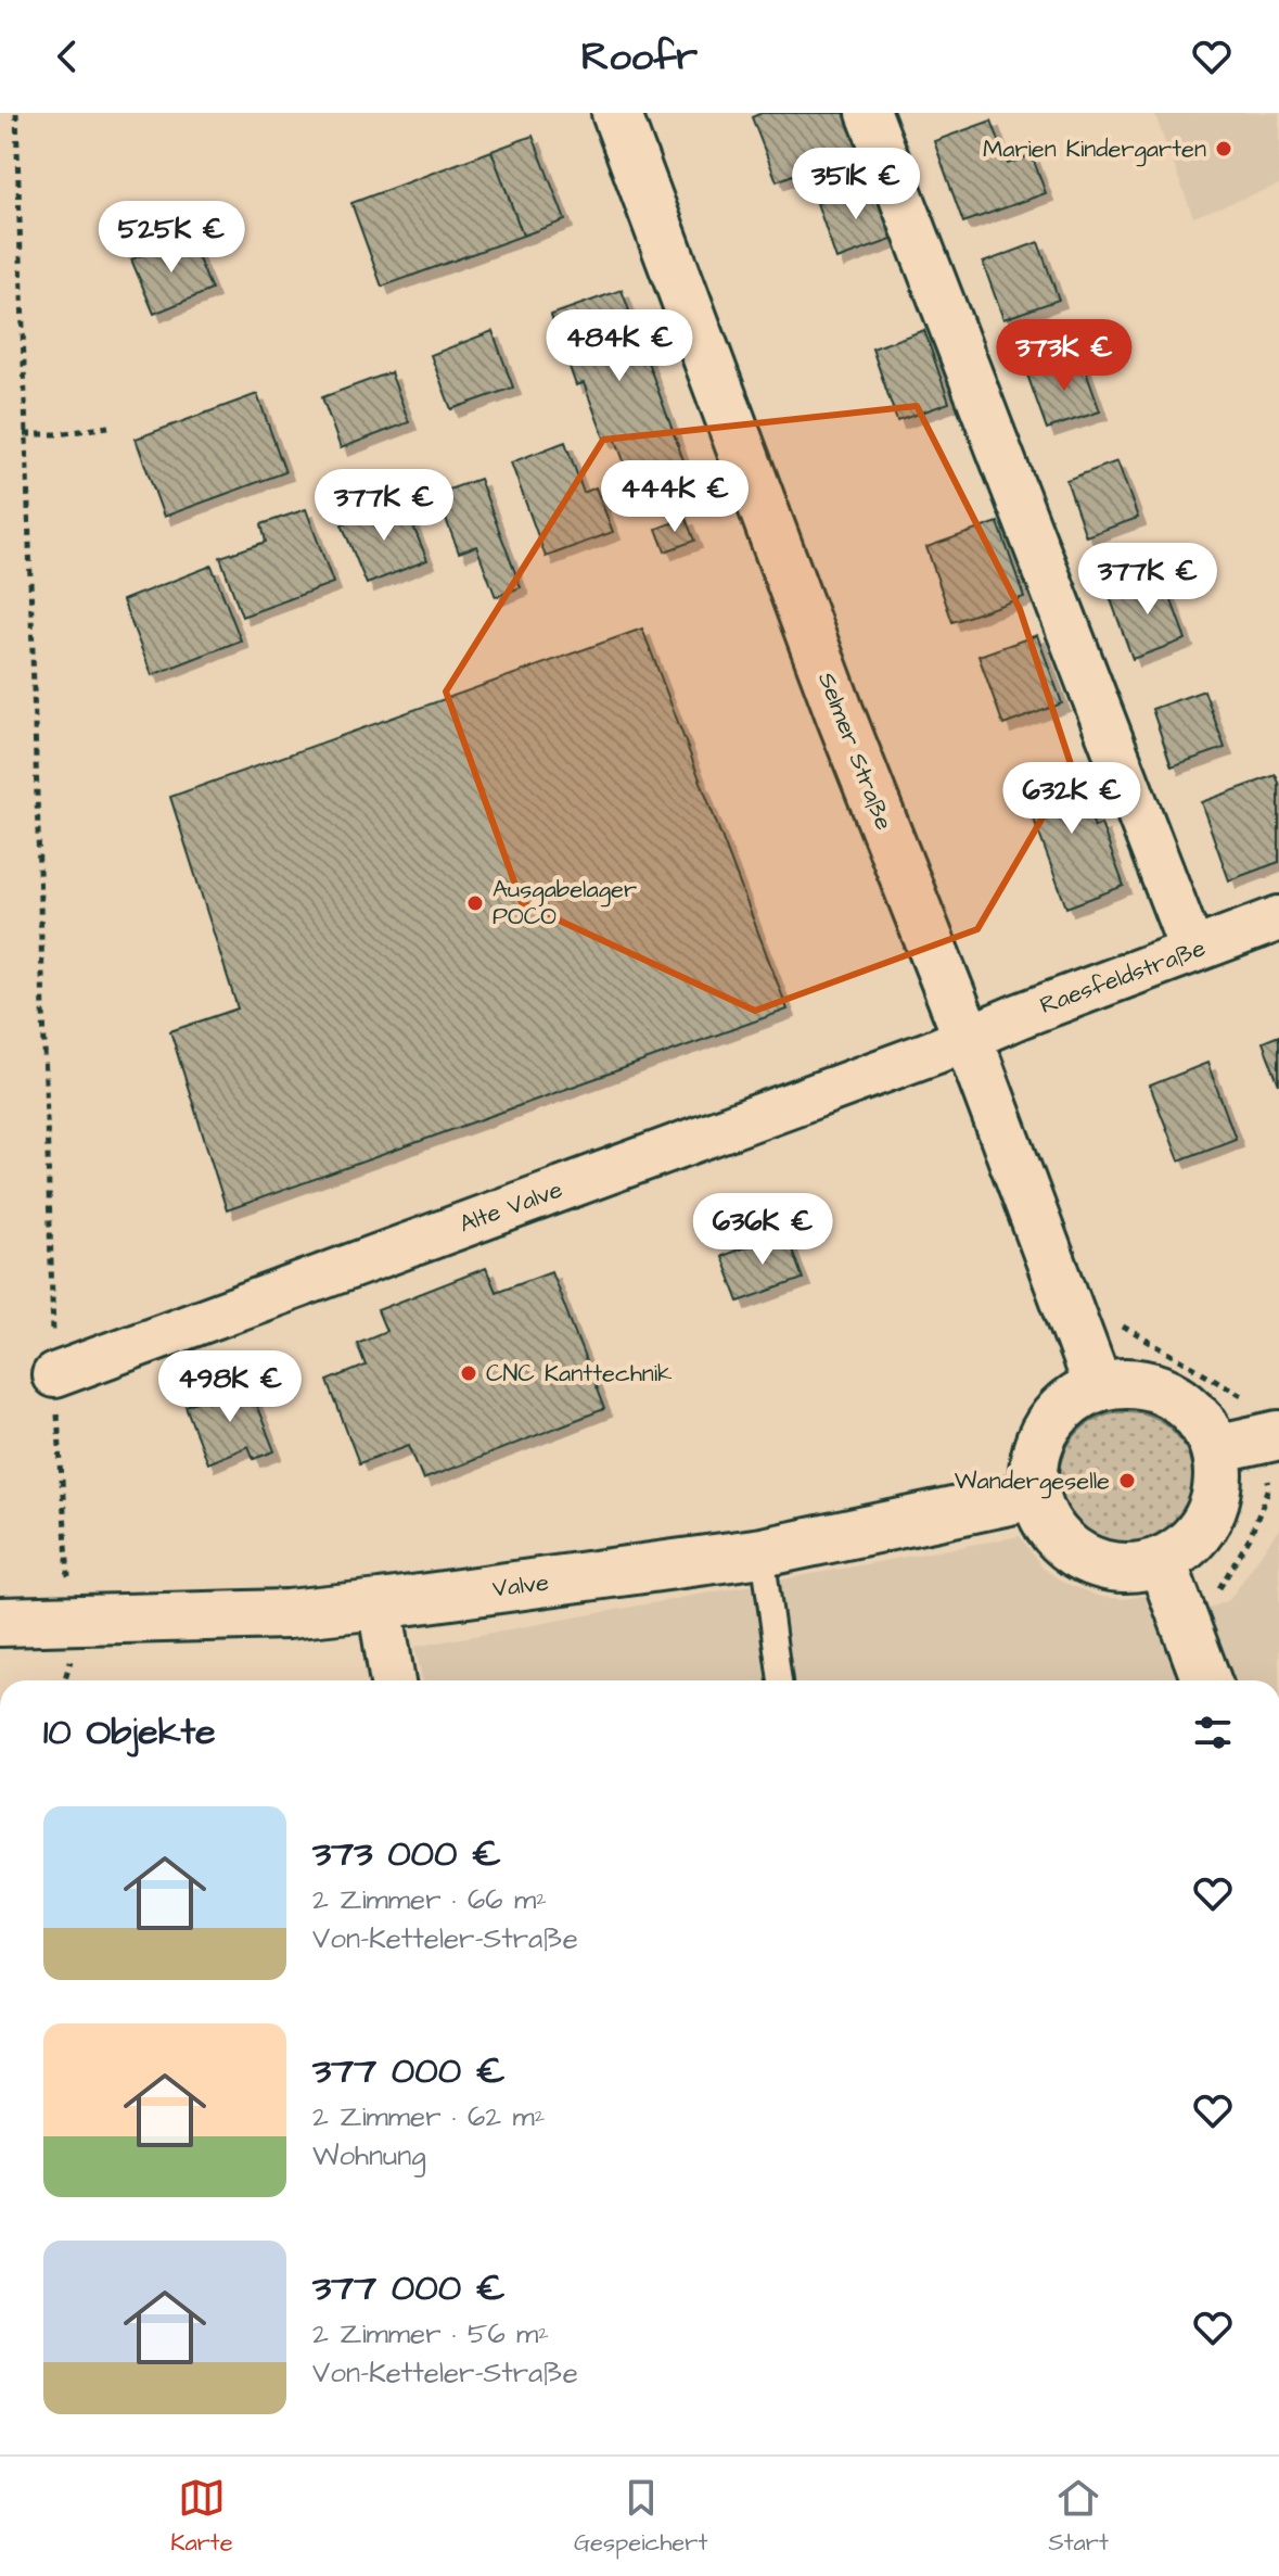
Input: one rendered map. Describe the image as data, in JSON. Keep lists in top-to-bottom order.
{
  "streets": {
    "main road": ["Selmer Straße", "Valve"],
    "street": ["Raesfeldstraße", "Alte Valve"]
  },
  "crossings": [
    ["Selmer Straße", "Raesfeldstraße"],
    ["Selmer Straße", "Alte Valve"],
    ["Selmer Straße", "Valve"],
    ["Raesfeldstraße", "Alte Valve"]
  ],
  "places": [
    "Marien Kindergarten",
    "Ausgabelager POCO",
    "CNC Kanttechnik",
    "Wandergeselle"
  ],
  "page": {
    "header": "Roofr",
    "price": [
      "351K €",
      "525K €",
      "484K €",
      "373K €",
      "444K €",
      "377K €",
      "377K €",
      "632K €",
      "636K €",
      "498K €"
    ],
    "heading": "10 Objekte",
    "list": [
      {
        "name": "373 000 €",
        "note": "2 Zimmer · 66 m² · Von-Ketteler-Straße"
      },
      {
        "name": "377 000 €",
        "note": "2 Zimmer · 62 m² · Wohnung"
      },
      {
        "name": "377 000 €",
        "note": "2 Zimmer · 56 m² · Von-Ketteler-Straße"
      }
    ],
    "tabs": ["Karte", "Gespeichert", "Start"]
  }
}
